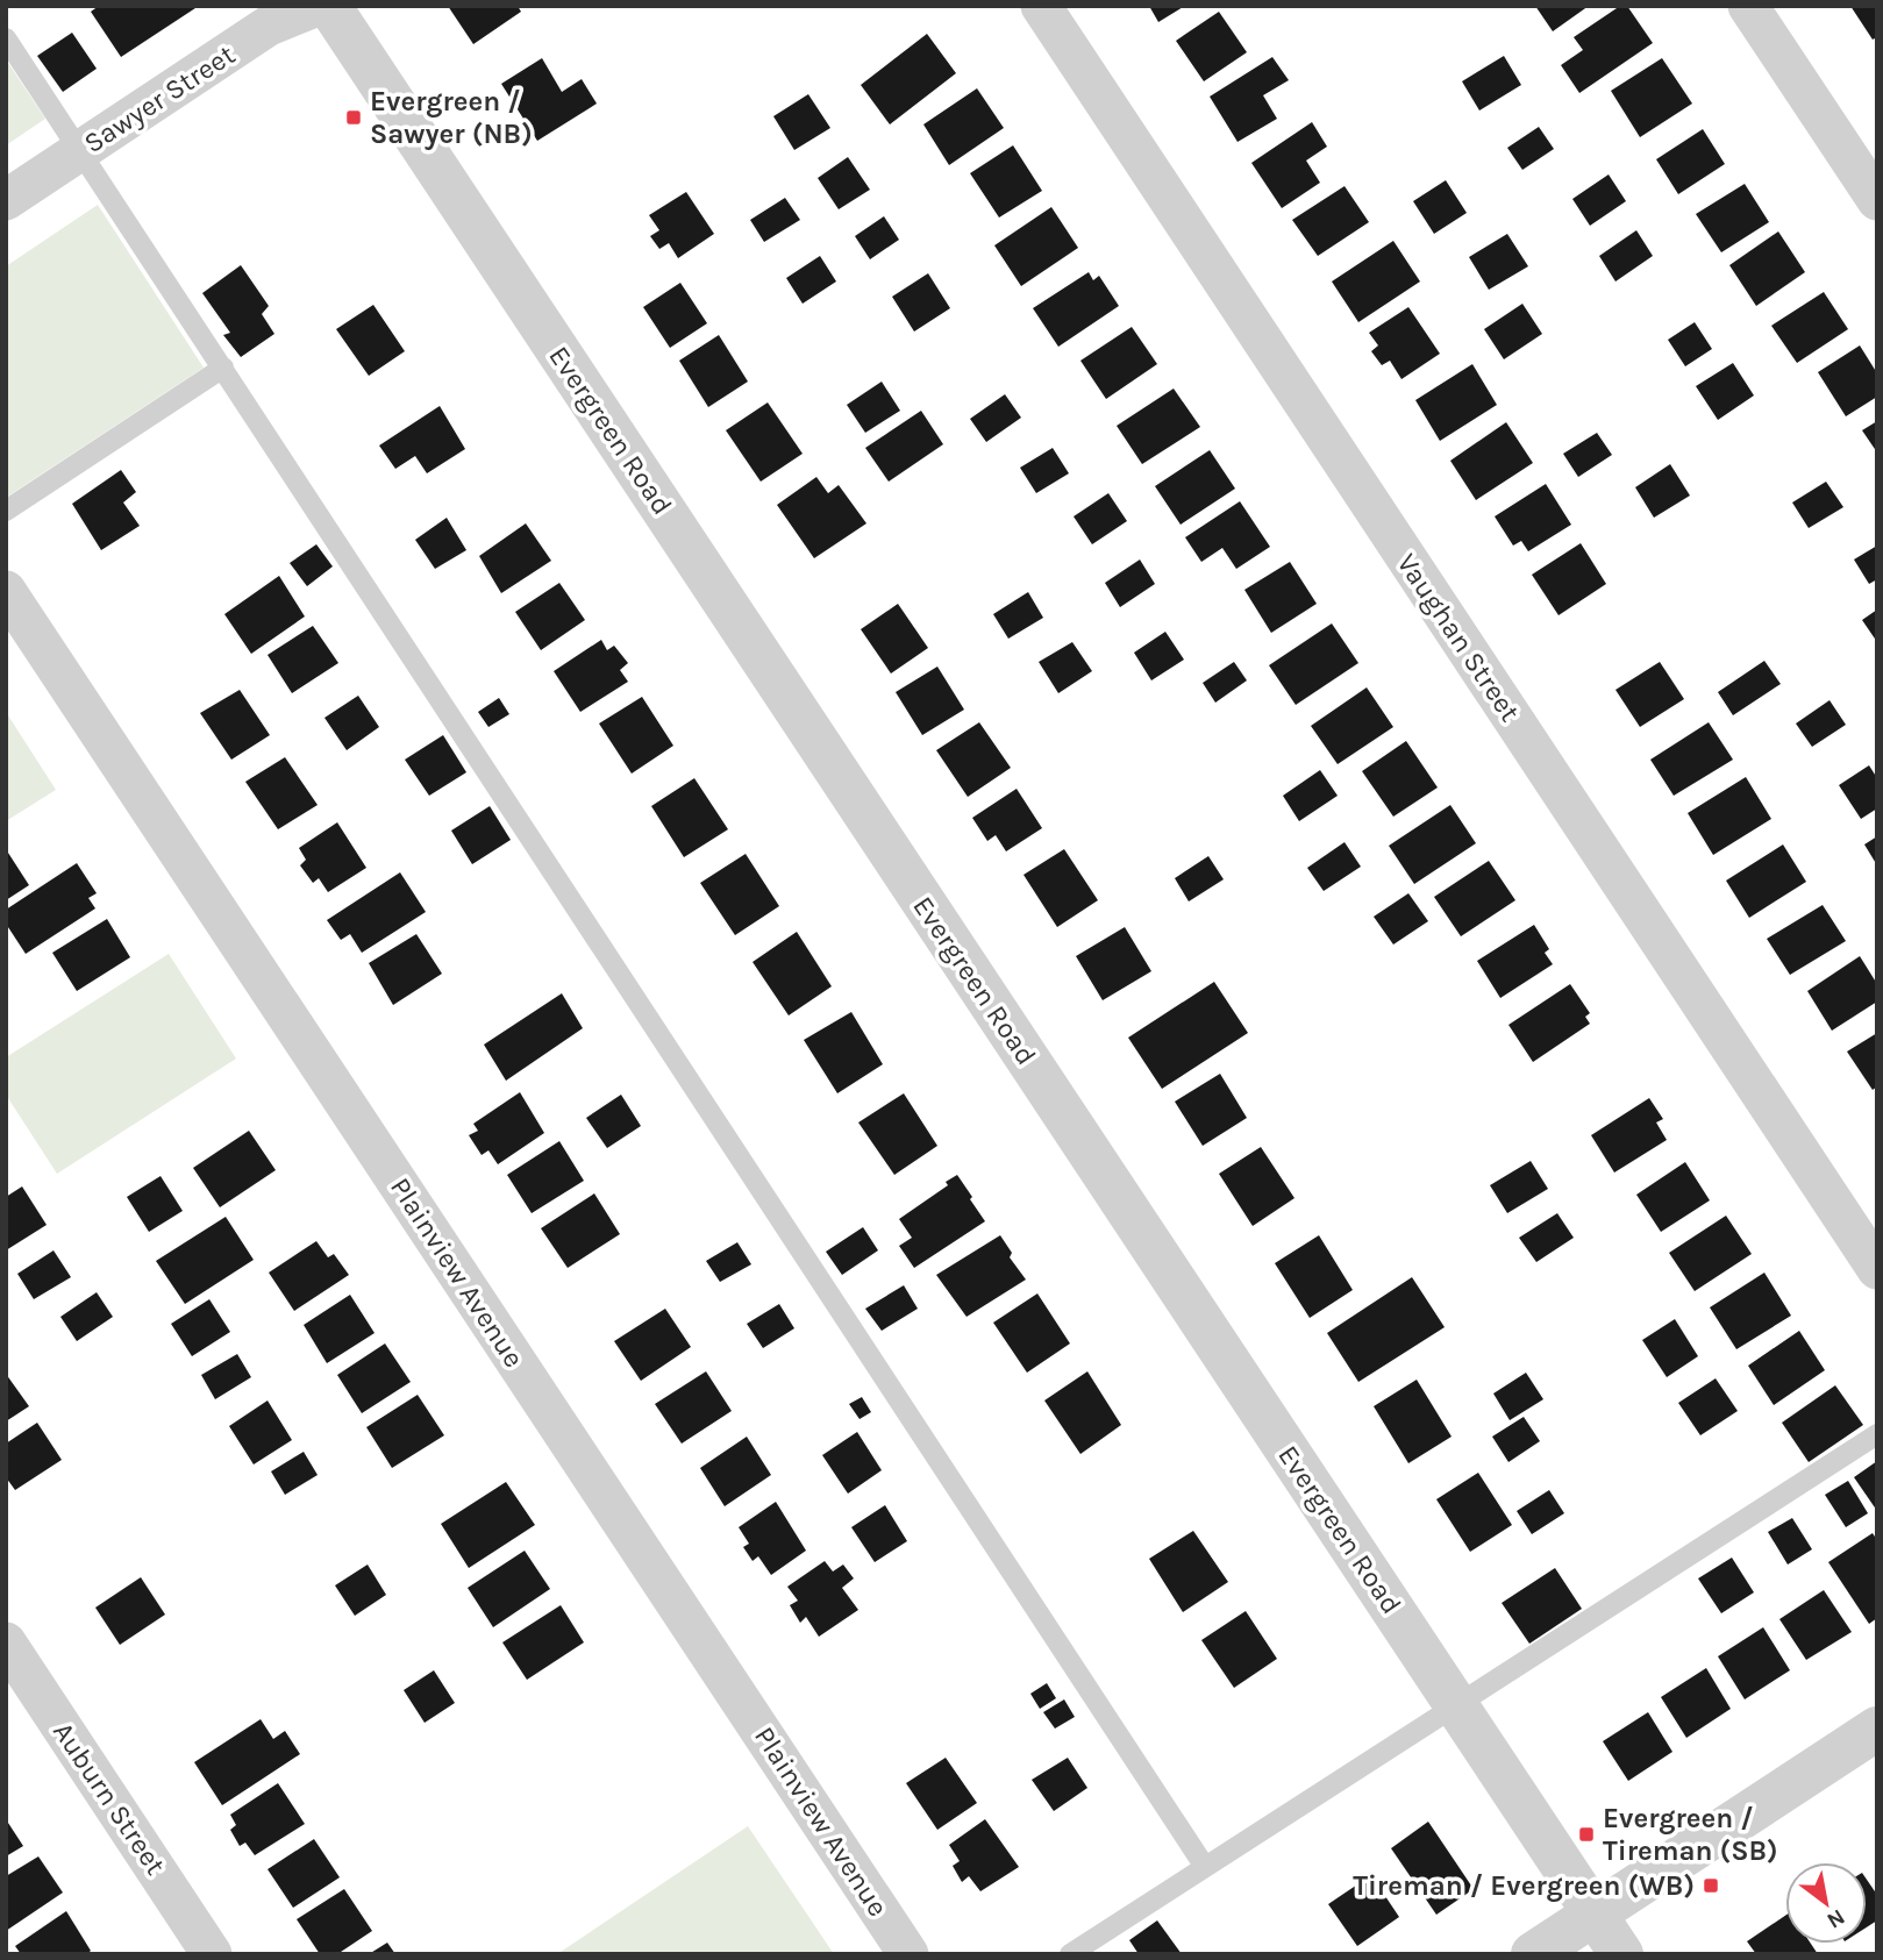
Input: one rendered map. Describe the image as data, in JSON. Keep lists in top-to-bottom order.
{
  "streets": {
    "street": [
      "Sawyer Street",
      "Evergreen Road",
      "Vaughan Street",
      "Plainview Avenue",
      "Auburn Street"
    ]
  },
  "places": {
    "transit": ["Evergreen / Sawyer (NB)", "Evergreen / Tireman (SB)", "Tireman / Evergreen (WB)"]
  },
  "north": "bottom right"
}
